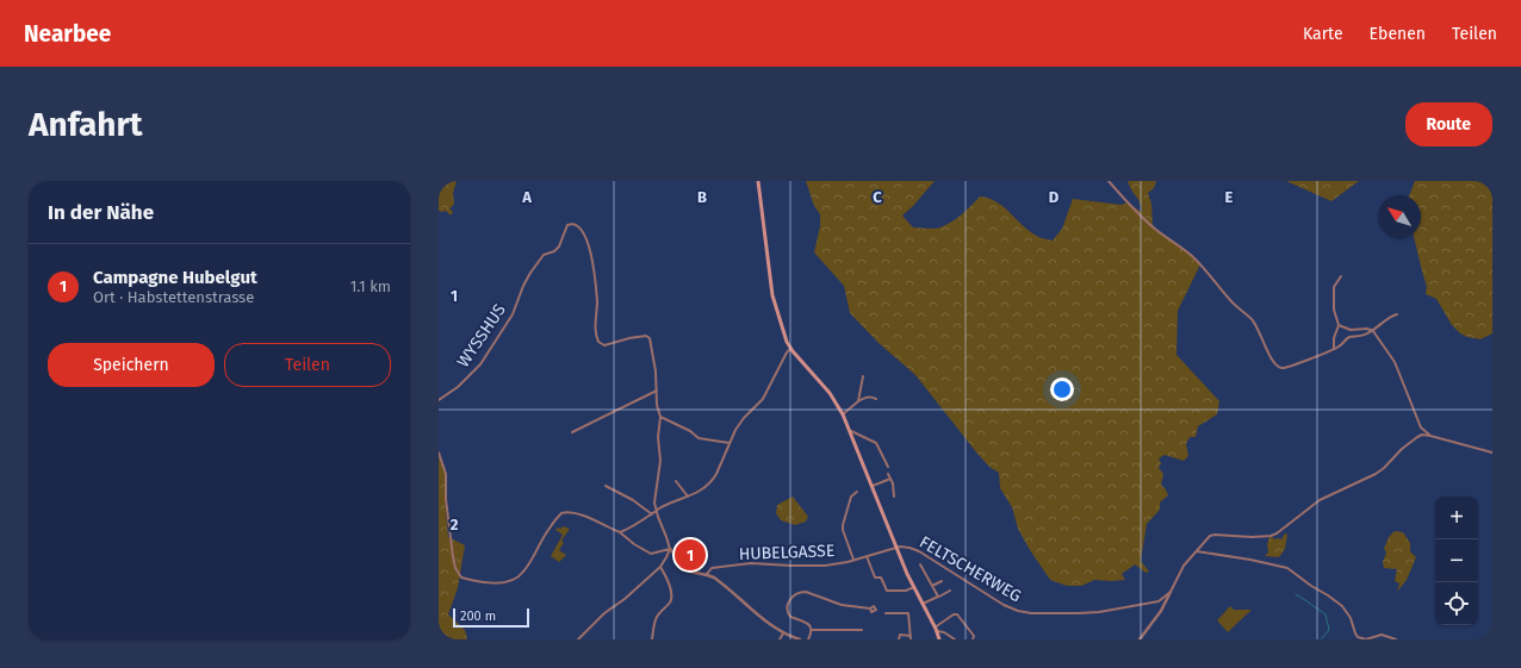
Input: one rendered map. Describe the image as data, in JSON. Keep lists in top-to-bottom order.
{
  "streets": {
    "street": ["WYSSHUS", "HUBELGASSE", "FELTSCHERWEG"]
  },
  "crossings": [
    ["HUBELGASSE", "FELTSCHERWEG"]
  ],
  "scale_bar": "200 m",
  "north": "top left",
  "page": {
    "header": "Nearbee",
    "nav": ["Karte", "Ebenen", "Teilen"],
    "buttons": [
      "Route",
      ["Speichern", "Teilen"]
    ],
    "title": "Anfahrt",
    "heading": "In der Nähe",
    "list": [
      {
        "mark": "1",
        "name": "Campagne Hubelgut",
        "note": "Ort · Habstettenstrasse",
        "value": "1.1 km"
      }
    ],
    "map_buttons": ["+", "−"],
    "pins": "1",
    "scale": "200 m"
  },
  "grid": {
    "columns": [
      "A",
      "B",
      "C",
      "D",
      "E"
    ],
    "rows": ["1", "2"]
  }
}
